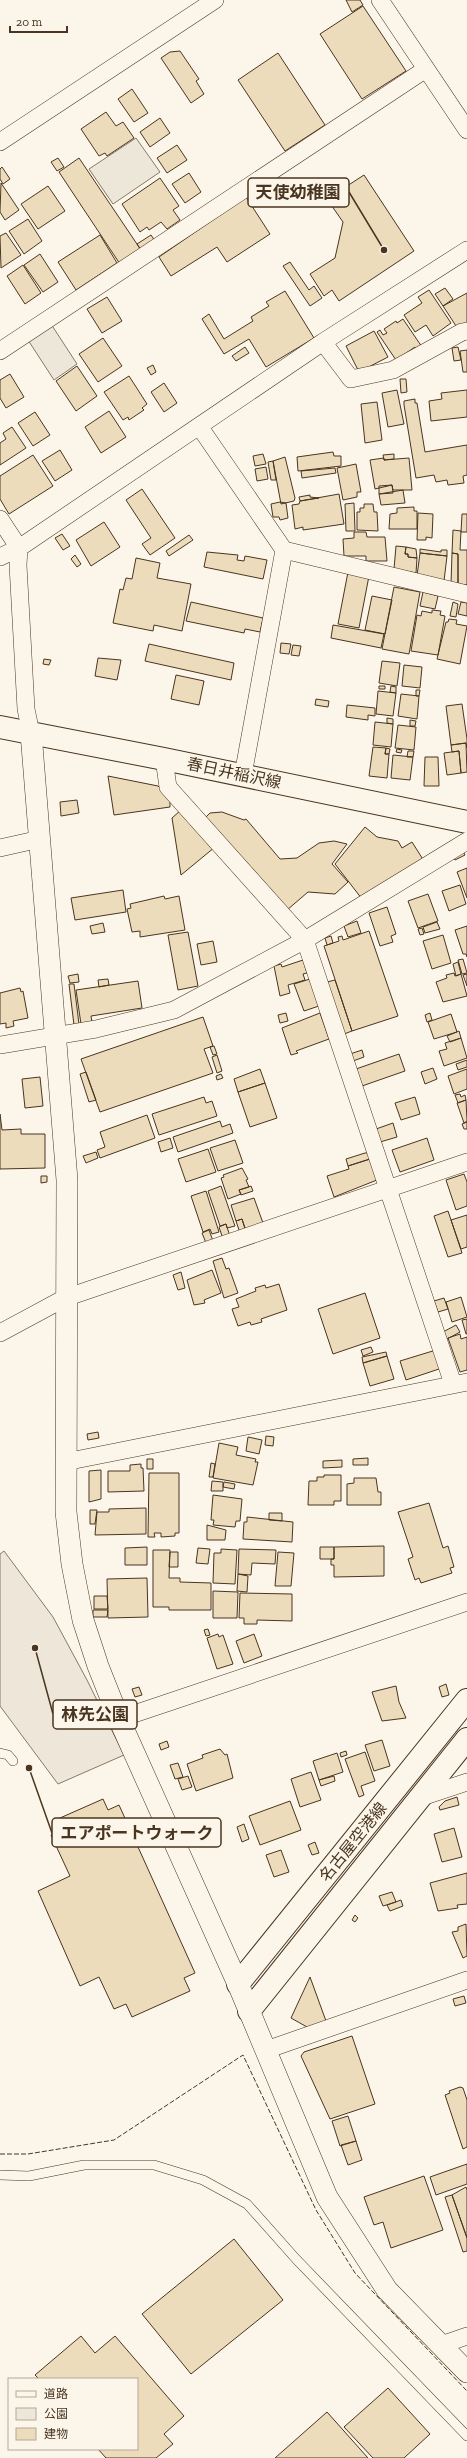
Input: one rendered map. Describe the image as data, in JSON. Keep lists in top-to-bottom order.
{
  "streets": {
    "main road": ["春日井稲沢線", "名古屋空港線"]
  },
  "places": ["天使幼稚園", "林先公園", "エアポートウォーク"],
  "legend": ["道路", "公園", "建物"],
  "scale_bar": "20 m"
}
